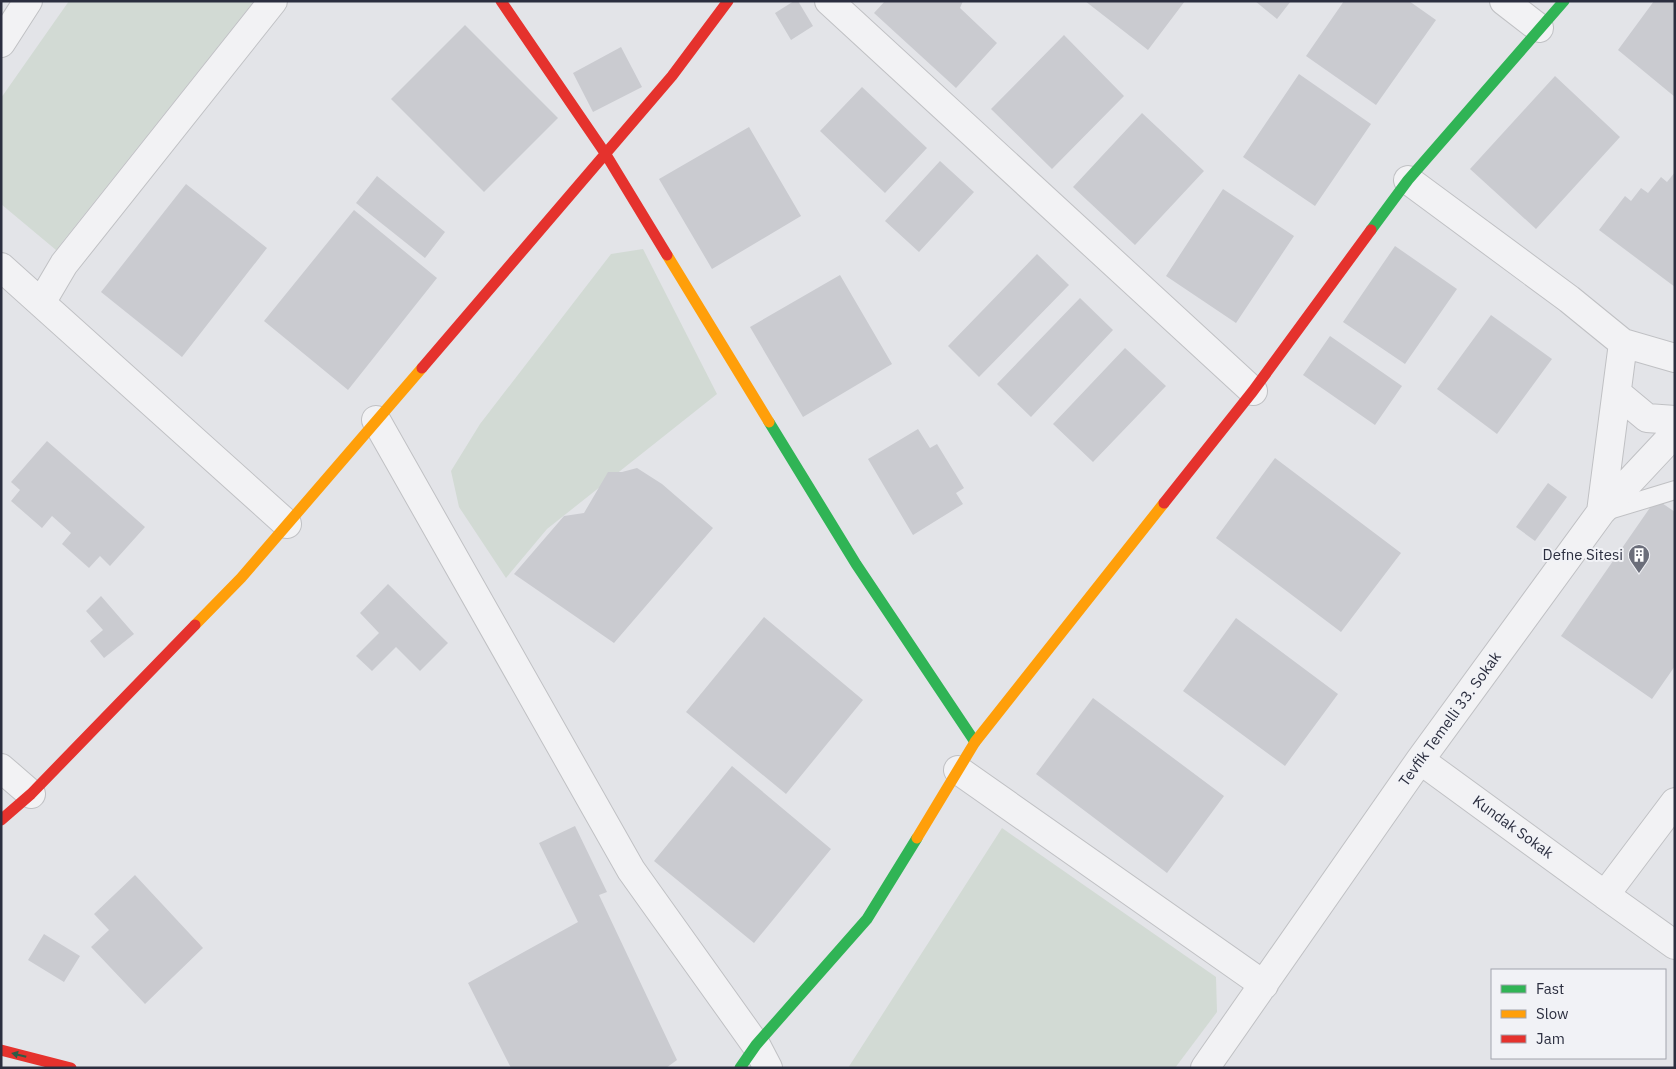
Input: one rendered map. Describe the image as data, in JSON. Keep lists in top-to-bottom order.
{
  "streets": {
    "street": ["Tevfik Temelli 33. Sokak", "Kundak Sokak"]
  },
  "crossings": [
    ["Tevfik Temelli 33. Sokak", "Kundak Sokak"]
  ],
  "places": {
    "building": ["Defne Sitesi"]
  },
  "legend": ["Fast", "Slow", "Jam"]
}
